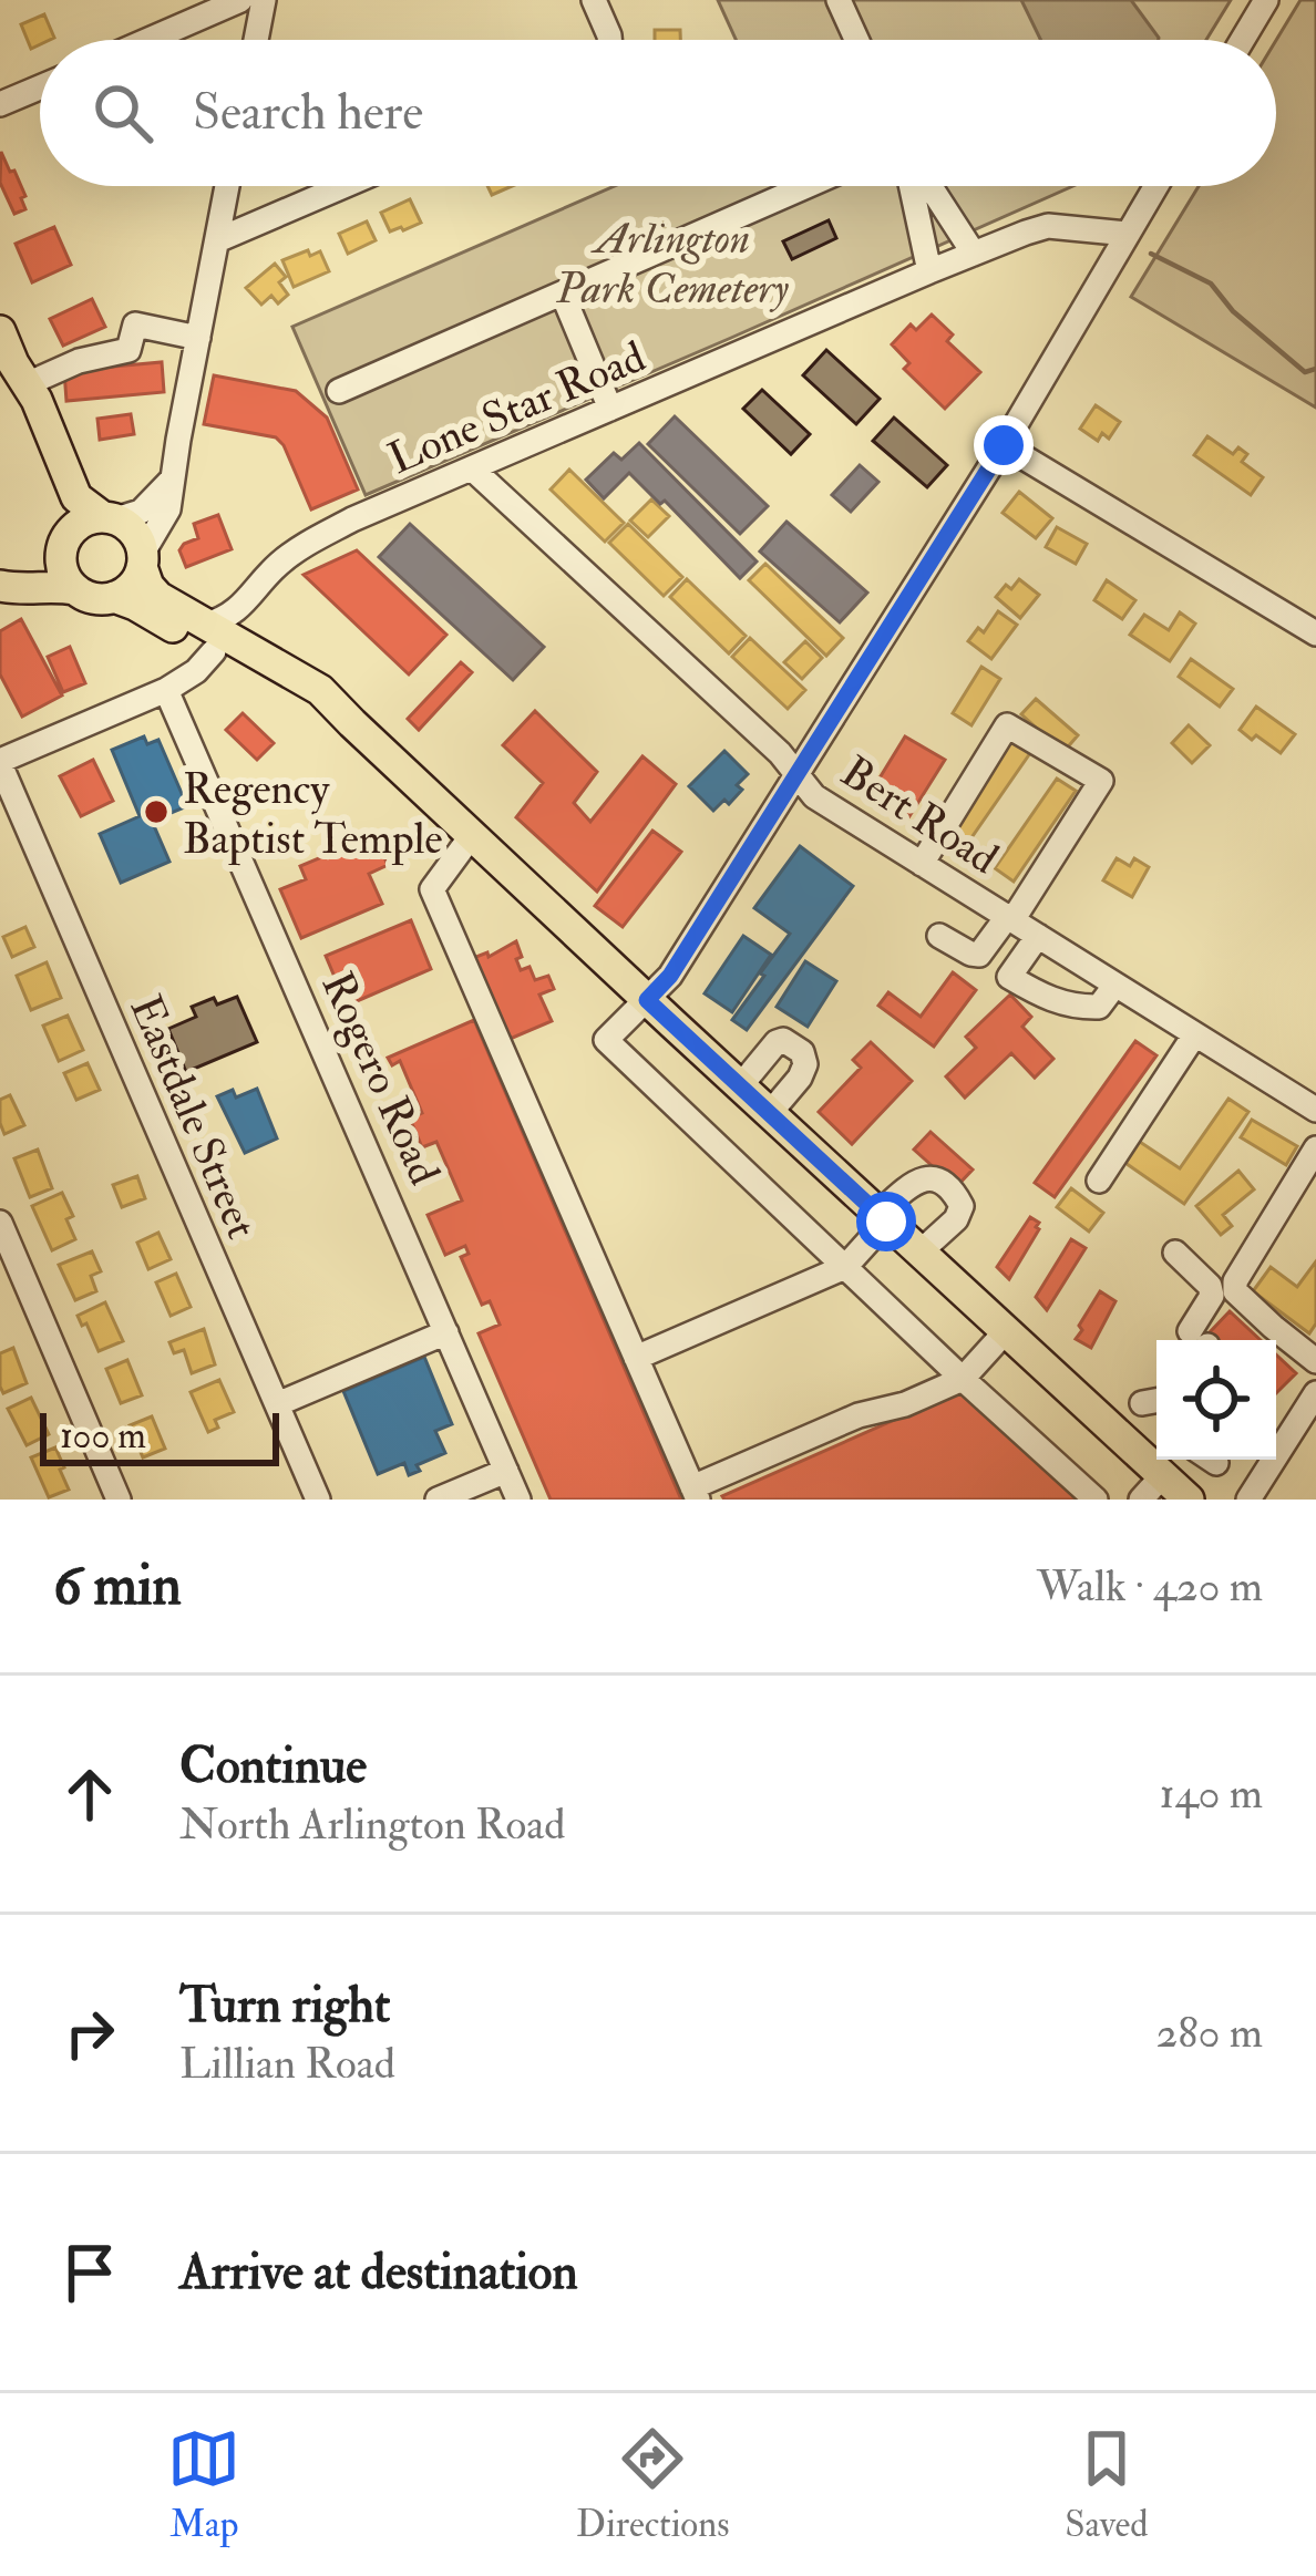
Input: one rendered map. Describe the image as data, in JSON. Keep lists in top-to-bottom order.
{
  "streets": {
    "street": [
      "Lone Star Road",
      "Bert Road",
      "Rogero Road",
      "Eastdale Street"
    ]
  },
  "crossings": [
    ["Lone Star Road", "Bert Road"],
    ["Lone Star Road", "Rogero Road"],
    ["Lone Star Road", "Eastdale Street"]
  ],
  "parks": ["Arlington Park Cemetery"],
  "places": ["Regency Baptist Temple"],
  "scale_bar": "100 m",
  "page": {
    "search": "Search here",
    "scale": "100 m",
    "heading": ["6 min", "Walk · 420 m"],
    "list": [
      ["Continue", "North Arlington Road", "140 m"],
      ["Turn right", "Lillian Road", "280 m"],
      "Arrive at destination"
    ],
    "nav": ["Map", "Directions", "Saved"]
  }
}
